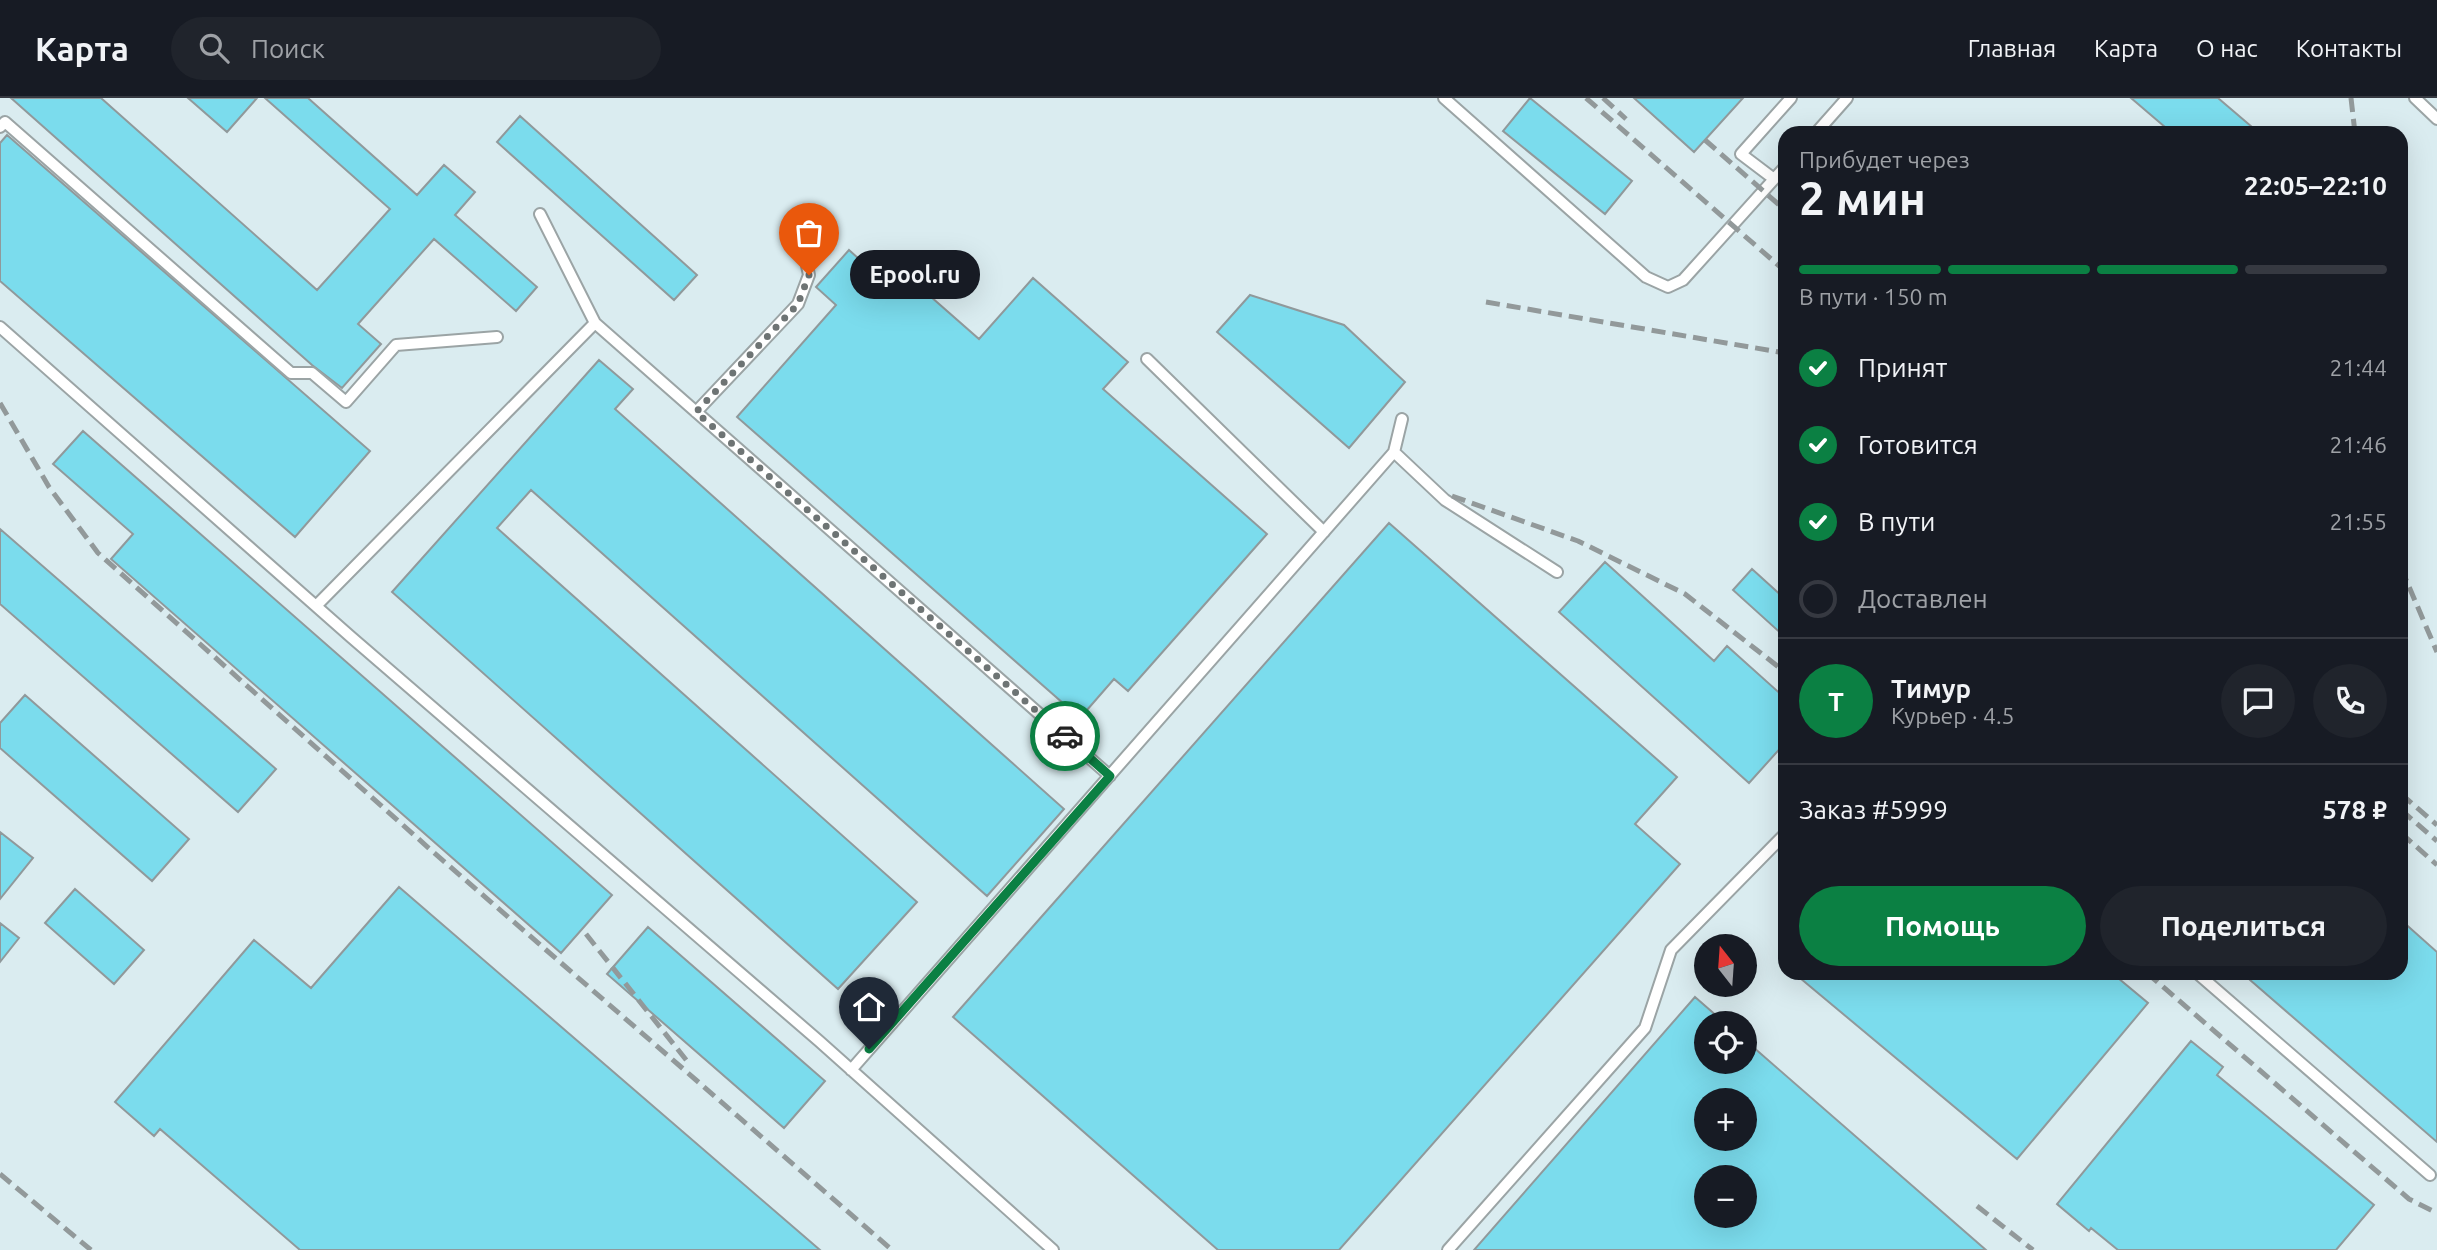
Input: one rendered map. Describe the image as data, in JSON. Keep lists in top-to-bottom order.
{
  "places": ["Epool.ru"],
  "north": "top",
  "page": {
    "header": "Карта",
    "search": "Поиск",
    "nav": [
      "Главная",
      "Карта",
      "О нас",
      "Контакты"
    ],
    "heading": ["2 мин", "Прибудет через", "22:05–22:10"],
    "panel": [
      "Тимур",
      "Курьер · 4.5",
      "Заказ #5999",
      "578 ₽"
    ],
    "bar": "В пути · 150 m",
    "bubble": "Epool.ru",
    "list": [
      ["Принят", "21:44"],
      ["Готовится", "21:46"],
      ["В пути", "21:55"],
      "Доставлен"
    ],
    "round": "Т",
    "buttons": ["Помощь", "Поделиться"],
    "map_buttons": ["+", "−"]
  }
}
